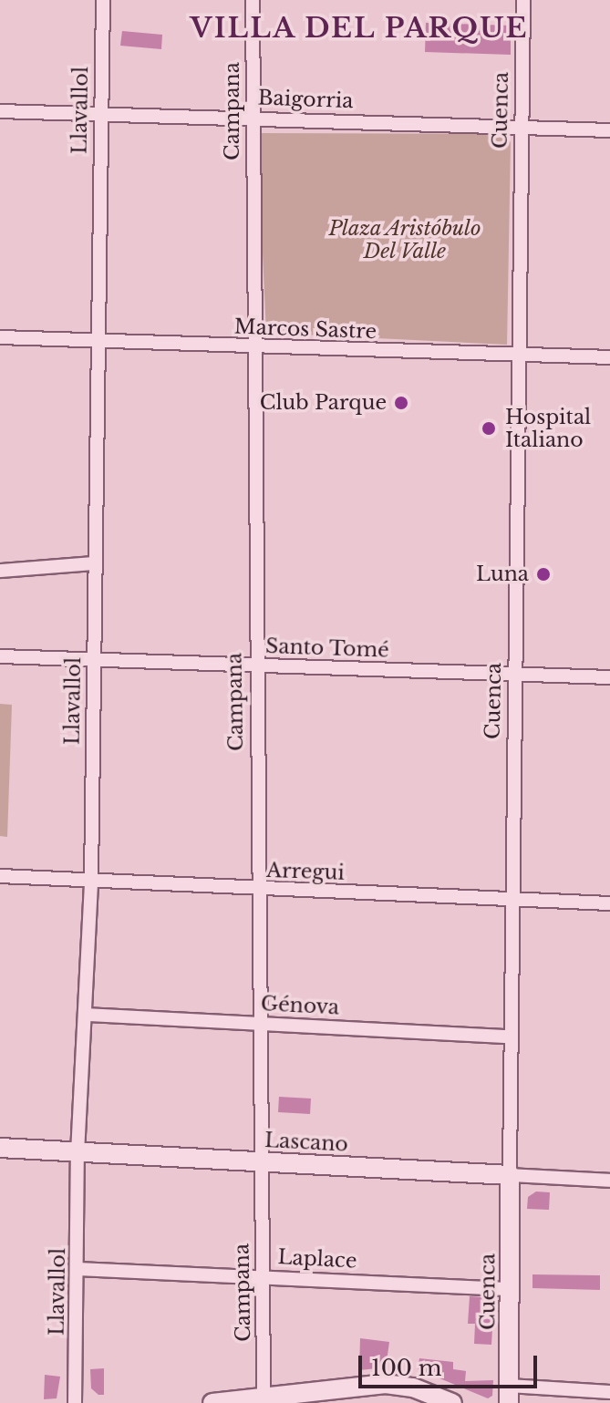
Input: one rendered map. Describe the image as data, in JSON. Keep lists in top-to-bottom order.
{
  "streets": {
    "street": [
      "Baigorria",
      "Llavallol",
      "Cuenca",
      "Campana",
      "Marcos Sastre",
      "Santo Tomé",
      "Arregui",
      "Génova",
      "Lascano",
      "Laplace"
    ]
  },
  "crossings": [
    ["Baigorria", "Llavallol"],
    ["Baigorria", "Cuenca"],
    ["Baigorria", "Campana"],
    ["Llavallol", "Marcos Sastre"],
    ["Llavallol", "Santo Tomé"],
    ["Llavallol", "Arregui"],
    ["Llavallol", "Génova"],
    ["Llavallol", "Lascano"],
    ["Llavallol", "Laplace"],
    ["Cuenca", "Marcos Sastre"],
    ["Cuenca", "Santo Tomé"],
    ["Cuenca", "Arregui"],
    ["Cuenca", "Génova"],
    ["Cuenca", "Lascano"],
    ["Cuenca", "Laplace"],
    ["Campana", "Marcos Sastre"],
    ["Campana", "Santo Tomé"],
    ["Campana", "Arregui"],
    ["Campana", "Génova"],
    ["Campana", "Lascano"],
    ["Campana", "Laplace"]
  ],
  "districts": ["VILLA DEL PARQUE"],
  "parks": ["Plaza Aristóbulo Del Valle"],
  "places": ["Club Parque", "Hospital Italiano", "Luna"],
  "scale_bar": "100 m"
}
